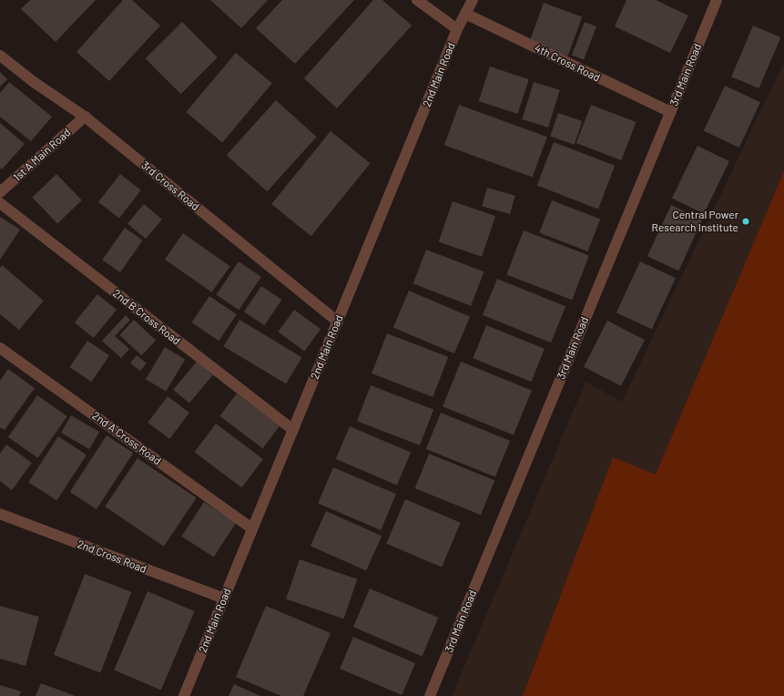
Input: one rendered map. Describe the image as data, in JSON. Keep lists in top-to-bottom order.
{
  "streets": {
    "street": [
      "4th Cross Road",
      "2nd Main Road",
      "3rd Main Road",
      "1st A Main Road",
      "3rd Cross Road",
      "2nd B Cross Road",
      "2nd A Cross Road",
      "2nd Cross Road"
    ]
  },
  "crossings": [
    ["4th Cross Road", "2nd Main Road"],
    ["4th Cross Road", "3rd Main Road"],
    ["2nd Main Road", "3rd Cross Road"],
    ["2nd Main Road", "2nd B Cross Road"],
    ["2nd Main Road", "2nd A Cross Road"],
    ["2nd Main Road", "2nd Cross Road"],
    ["1st A Main Road", "3rd Cross Road"]
  ],
  "places": ["Central Power Research Institute"]
}
